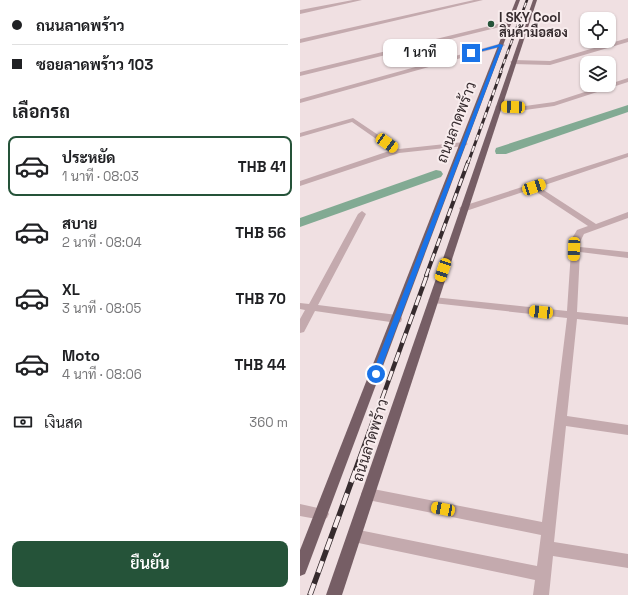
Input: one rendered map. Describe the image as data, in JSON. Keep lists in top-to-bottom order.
{
  "streets": {
    "main road": ["ถนนลาดพร้าว"]
  },
  "places": ["I SKY Cool สินค้ามือสอง"],
  "page": {
    "banner": ["ถนนลาดพร้าว", "ซอยลาดพร้าว 103"],
    "bubble": "1 นาที",
    "heading": "เลือกรถ",
    "list": [
      {
        "name": "ประหยัด",
        "note": "1 นาที · 08:03",
        "value": "THB 41"
      },
      {
        "name": "สบาย",
        "note": "2 นาที · 08:04",
        "value": "THB 56"
      },
      {
        "name": "XL",
        "note": "3 นาที · 08:05",
        "value": "THB 70"
      },
      {
        "name": "Moto",
        "note": "4 นาที · 08:06",
        "value": "THB 44"
      }
    ],
    "pay": ["เงินสด", "360 m"],
    "buttons": "ยืนยัน"
  }
}
